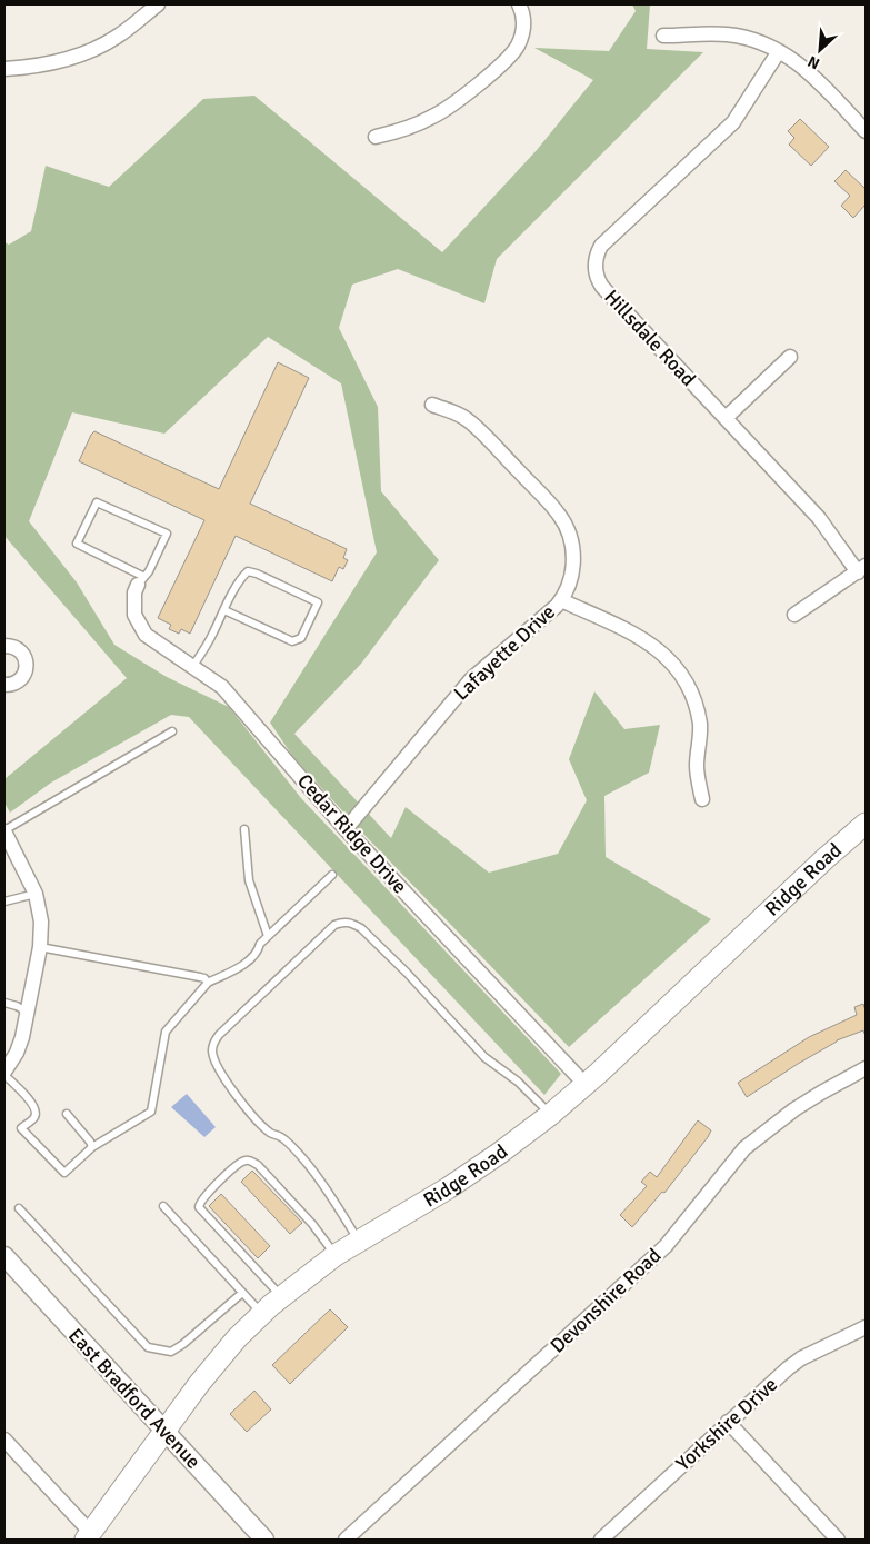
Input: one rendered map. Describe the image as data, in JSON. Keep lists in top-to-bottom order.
{
  "streets": {
    "main road": ["Ridge Road"],
    "street": [
      "Hillsdale Road",
      "Lafayette Drive",
      "Cedar Ridge Drive",
      "Devonshire Road",
      "East Bradford Avenue",
      "Yorkshire Drive"
    ]
  },
  "crossings": [
    ["Lafayette Drive", "Cedar Ridge Drive"],
    ["Cedar Ridge Drive", "Ridge Road"],
    ["Ridge Road", "East Bradford Avenue"]
  ],
  "north": "bottom left"
}
